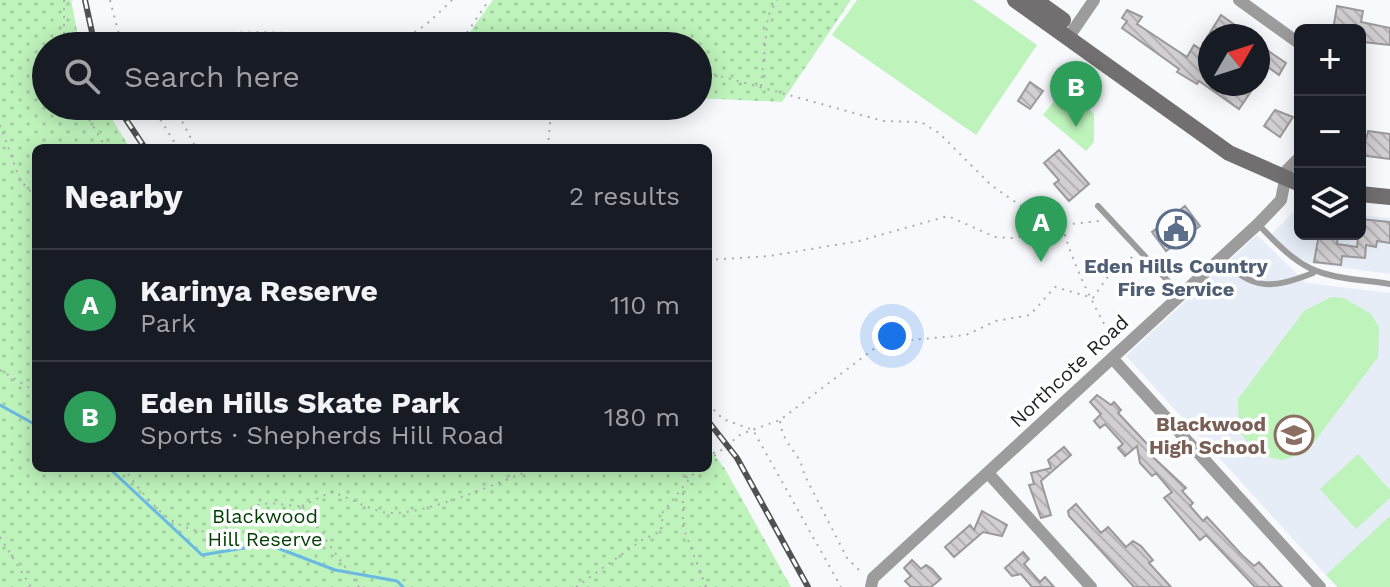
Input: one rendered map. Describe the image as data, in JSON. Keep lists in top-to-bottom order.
{
  "streets": {
    "street": ["Northcote Road"]
  },
  "parks": ["Blackwood Hill Reserve"],
  "places": {
    "public building": ["Eden Hills Country Fire Service"],
    "school or university": ["Blackwood High School"]
  },
  "north": "top right",
  "page": {
    "map_buttons": ["+", "−"],
    "search": "Search here",
    "pins": ["B", "A"],
    "heading": ["Nearby", "2 results"],
    "list": [
      {
        "mark": "A",
        "name": "Karinya Reserve",
        "note": "Park",
        "value": "110 m"
      },
      {
        "mark": "B",
        "name": "Eden Hills Skate Park",
        "note": "Sports · Shepherds Hill Road",
        "value": "180 m"
      }
    ]
  }
}
